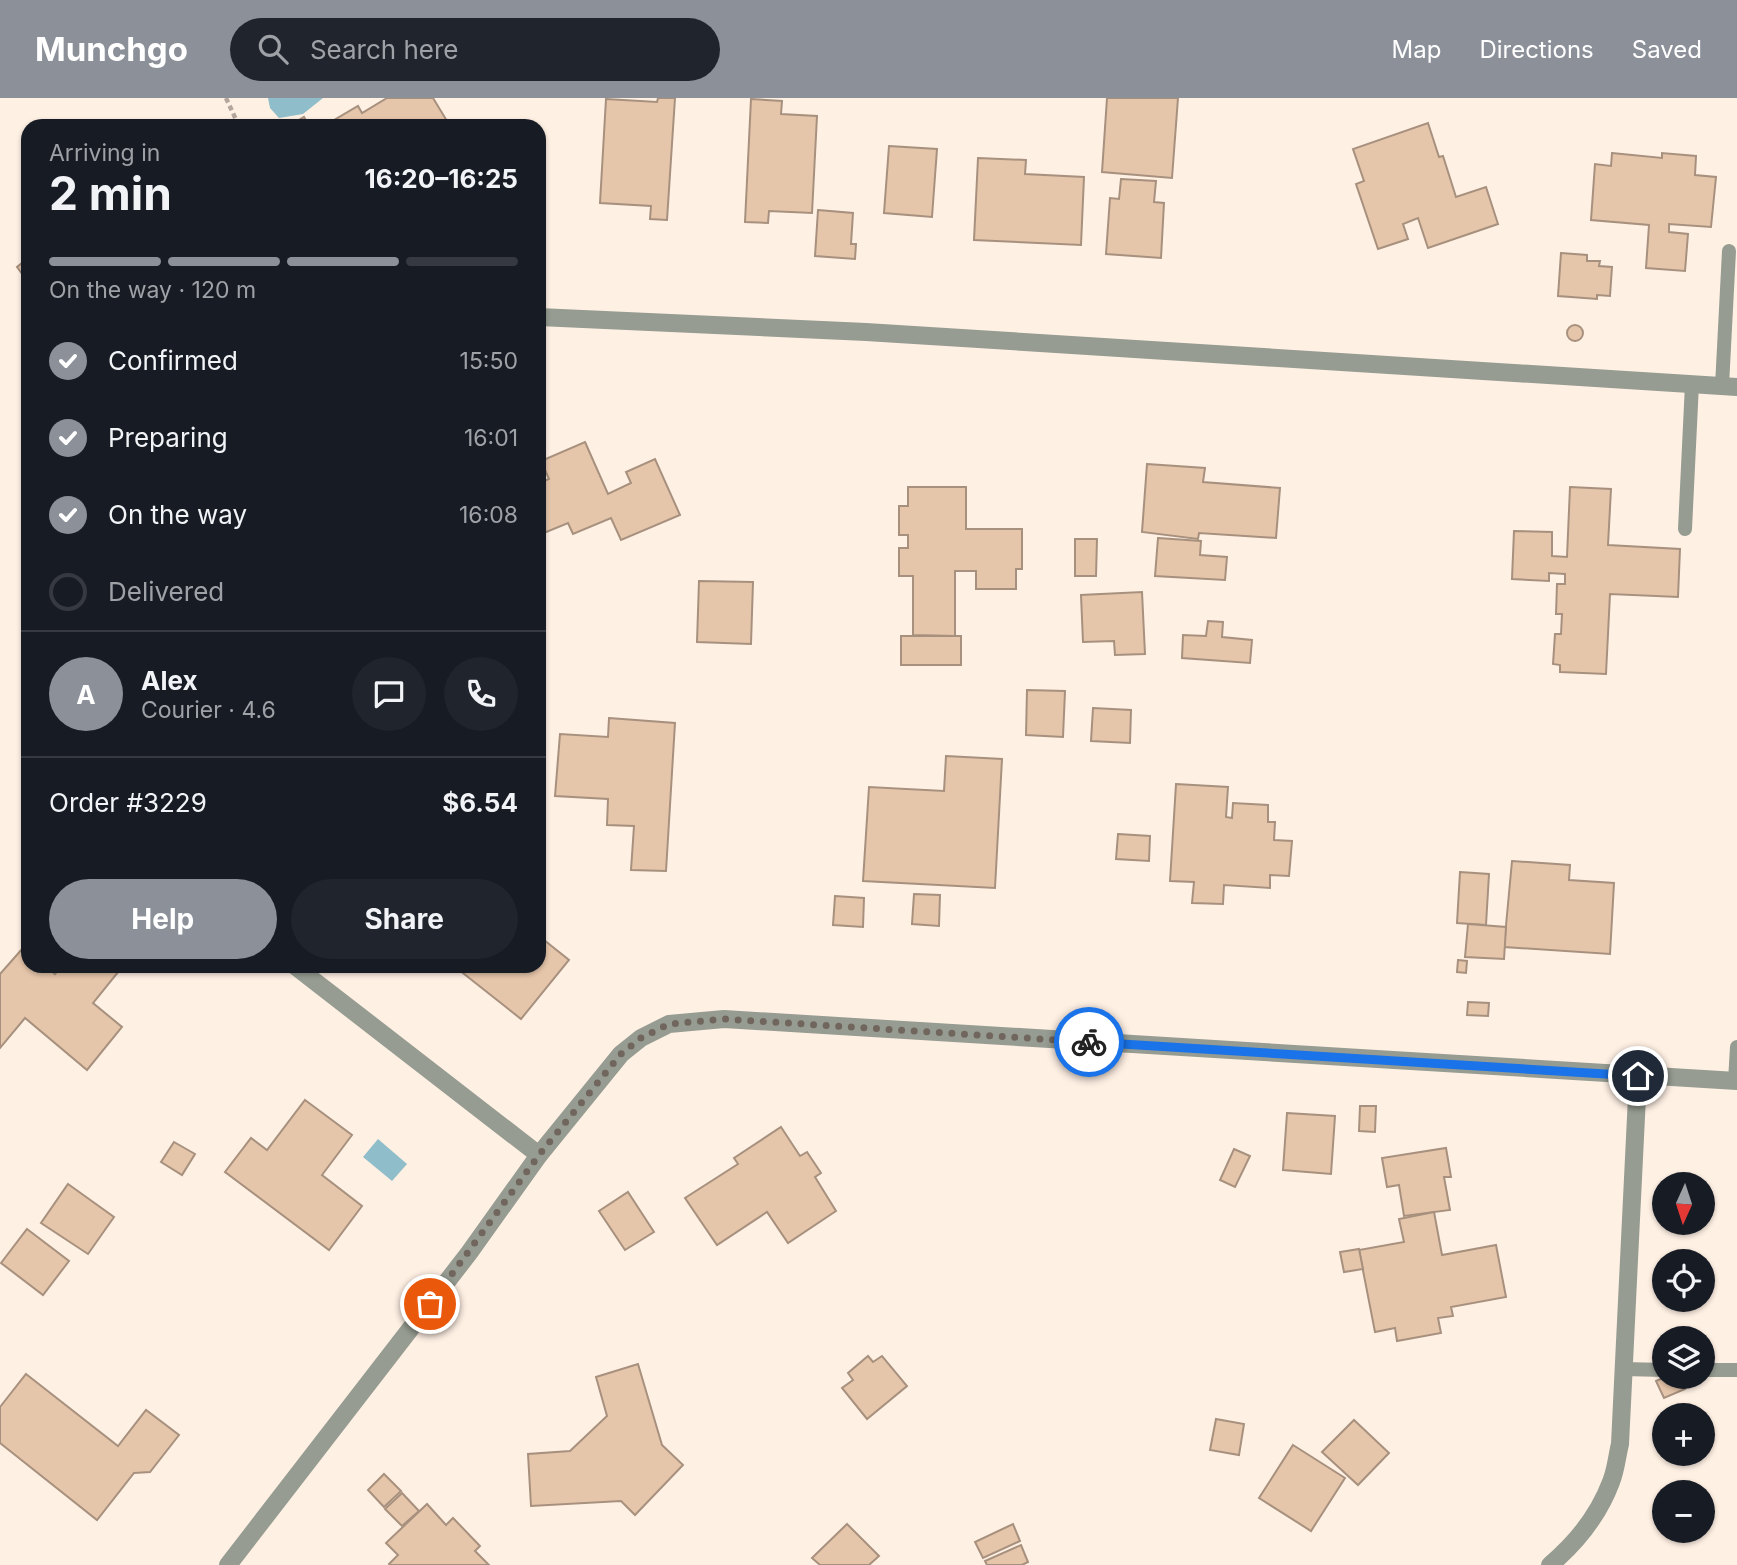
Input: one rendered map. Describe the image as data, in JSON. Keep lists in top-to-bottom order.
{
  "north": "bottom",
  "page": {
    "header": "Munchgo",
    "search": "Search here",
    "nav": ["Map", "Directions", "Saved"],
    "heading": ["2 min", "Arriving in", "16:20–16:25"],
    "panel": [
      "Alex",
      "Courier · 4.6",
      "Order #3229",
      "$6.54"
    ],
    "bar": "On the way · 120 m",
    "list": [
      ["Confirmed", "15:50"],
      ["Preparing", "16:01"],
      ["On the way", "16:08"],
      "Delivered"
    ],
    "round": "A",
    "buttons": ["Help", "Share"],
    "map_buttons": ["+", "−"]
  }
}
